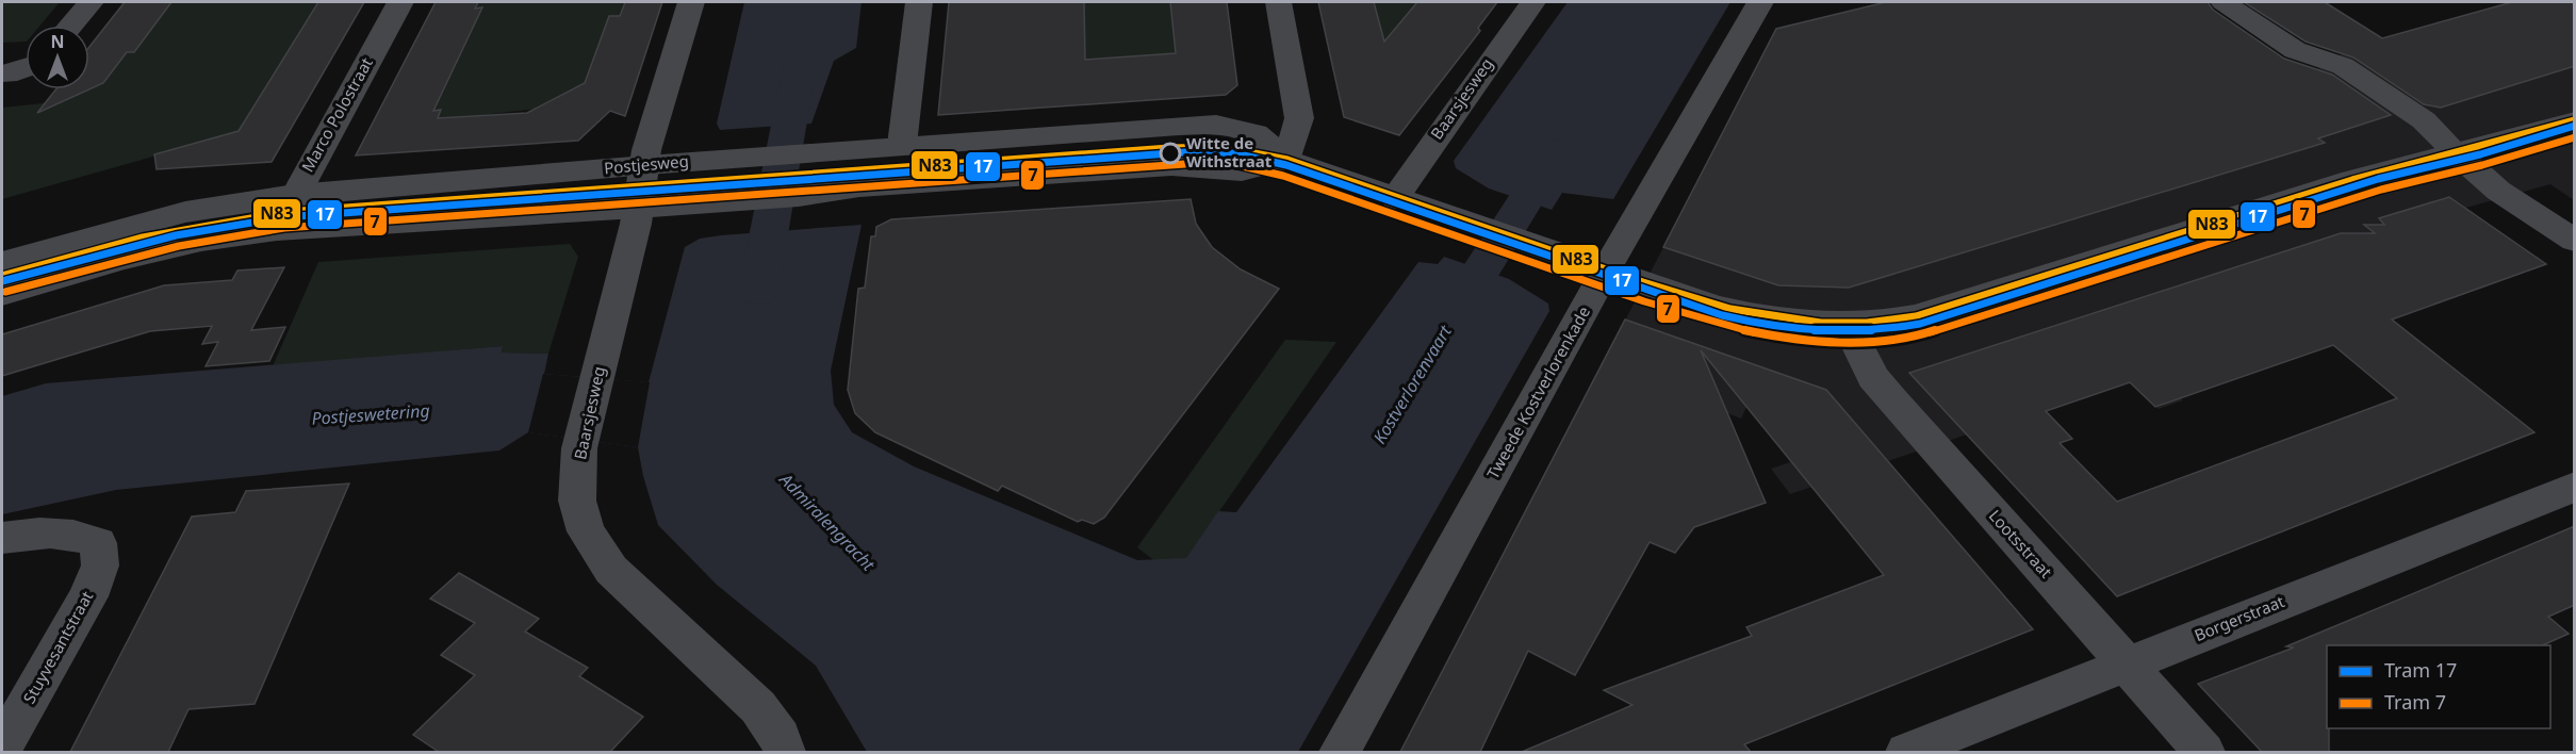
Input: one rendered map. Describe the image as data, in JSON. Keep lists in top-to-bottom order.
{
  "streets": {
    "street": [
      "Baarsjesweg",
      "Marco Polostraat",
      "Postjesweg",
      "Tweede Kostverlorenkade",
      "Lootsstraat",
      "Borgerstraat",
      "Stuyvesantstraat"
    ]
  },
  "crossings": [
    ["Baarsjesweg", "Postjesweg"],
    ["Marco Polostraat", "Postjesweg"],
    ["Postjesweg", "Tweede Kostverlorenkade"],
    ["Postjesweg", "Lootsstraat"],
    ["Lootsstraat", "Borgerstraat"]
  ],
  "water": ["Kostverlorenvaart", "Postjeswetering", "Admiralengracht"],
  "places": ["Witte de Withstraat"],
  "lines": ["transit line N83", "tram line 17", "tram line 7"],
  "legend": ["Tram 17", "Tram 7"],
  "north": "top"
}
